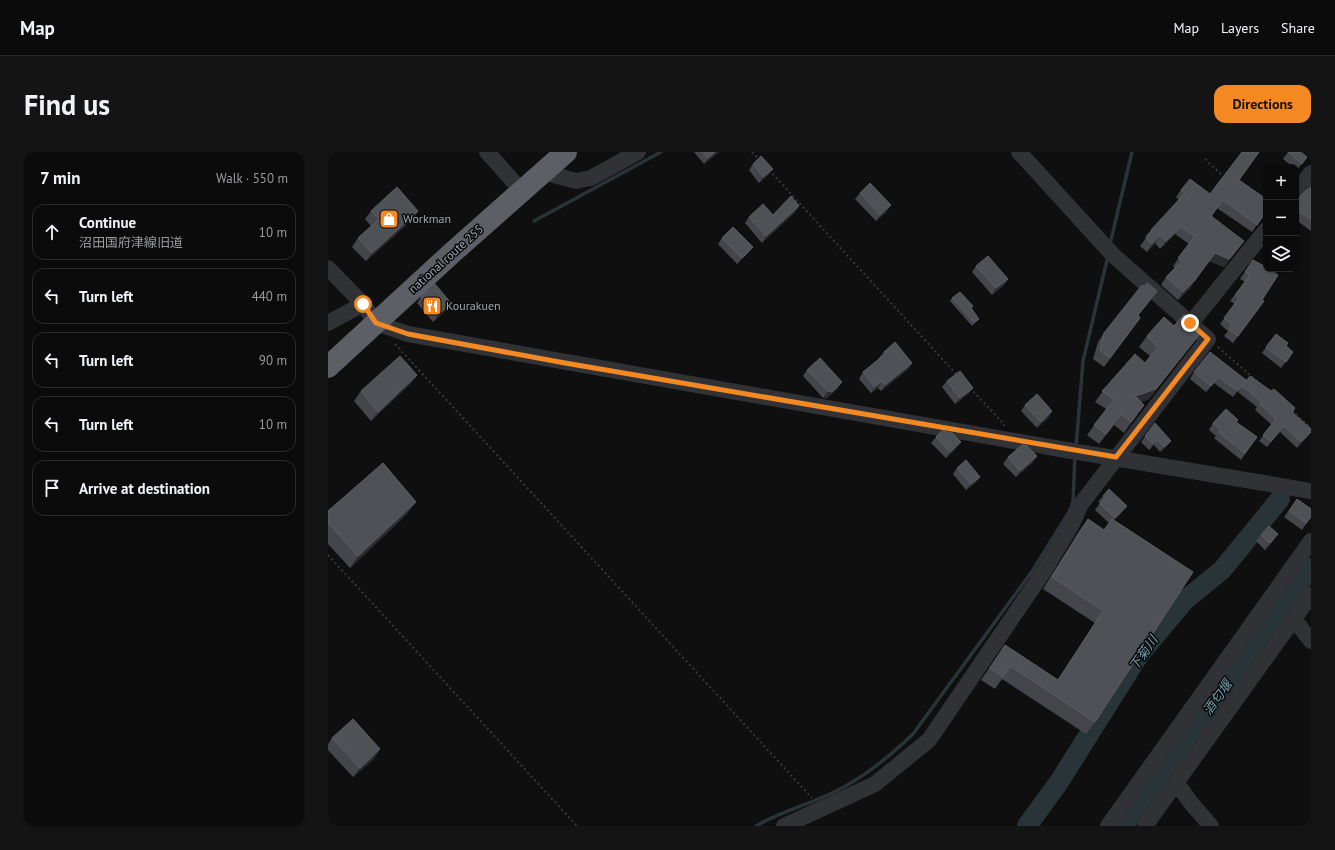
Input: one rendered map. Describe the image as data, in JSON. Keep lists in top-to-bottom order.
{
  "streets": {
    "highway": ["national route 255"]
  },
  "water": ["下菊川", "酒匂堰"],
  "places": {
    "shop": ["Workman"],
    "restaurant": ["Kourakuen"]
  },
  "page": {
    "header": "Map",
    "nav": ["Map", "Layers", "Share"],
    "buttons": "Directions",
    "title": "Find us",
    "heading": ["7 min", "Walk · 550 m"],
    "map_buttons": ["+", "−"],
    "list": [
      ["Continue", "沼田国府津線旧道", "10 m"],
      ["Turn left", "440 m"],
      ["Turn left", "90 m"],
      ["Turn left", "10 m"],
      "Arrive at destination"
    ]
  }
}
